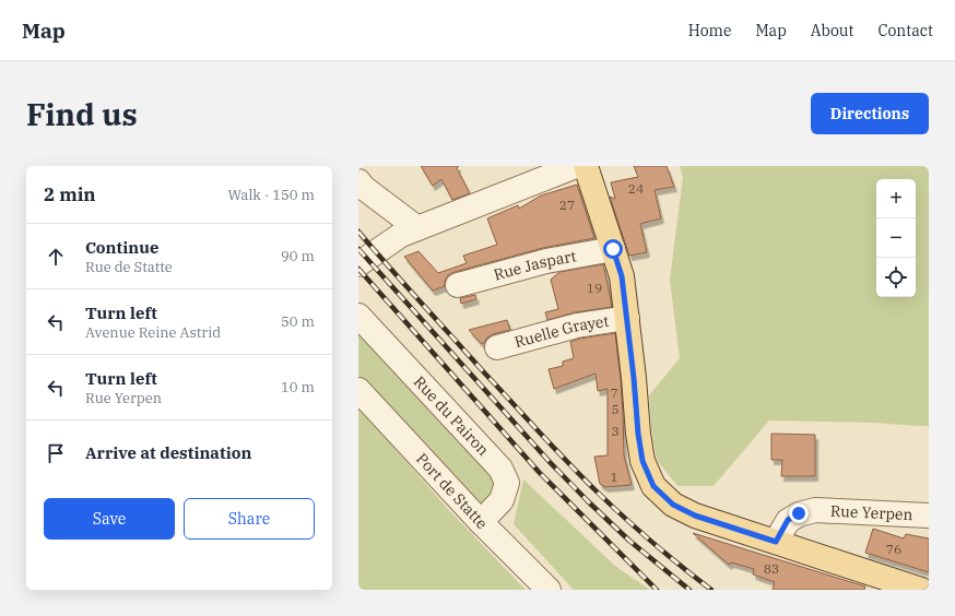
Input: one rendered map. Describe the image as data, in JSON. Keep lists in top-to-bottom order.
{
  "streets": {
    "street": [
      "Rue Jaspart",
      "Ruelle Grayet",
      "Rue du Pairon",
      "Port de Statte",
      "Rue Yerpen"
    ]
  },
  "crossings": [
    ["Rue du Pairon", "Port de Statte"]
  ],
  "house_numbers": [
    "24",
    "27",
    "19",
    "7",
    "5",
    "3",
    "1",
    "76",
    "83"
  ],
  "page": {
    "header": "Map",
    "nav": [
      "Home",
      "Map",
      "About",
      "Contact"
    ],
    "buttons": [
      "Directions",
      ["Save", "Share"]
    ],
    "title": "Find us",
    "heading": ["2 min", "Walk · 150 m"],
    "map_buttons": ["+", "−"],
    "list": [
      ["Continue", "Rue de Statte", "90 m"],
      ["Turn left", "Avenue Reine Astrid", "50 m"],
      ["Turn left", "Rue Yerpen", "10 m"],
      "Arrive at destination"
    ]
  }
}
